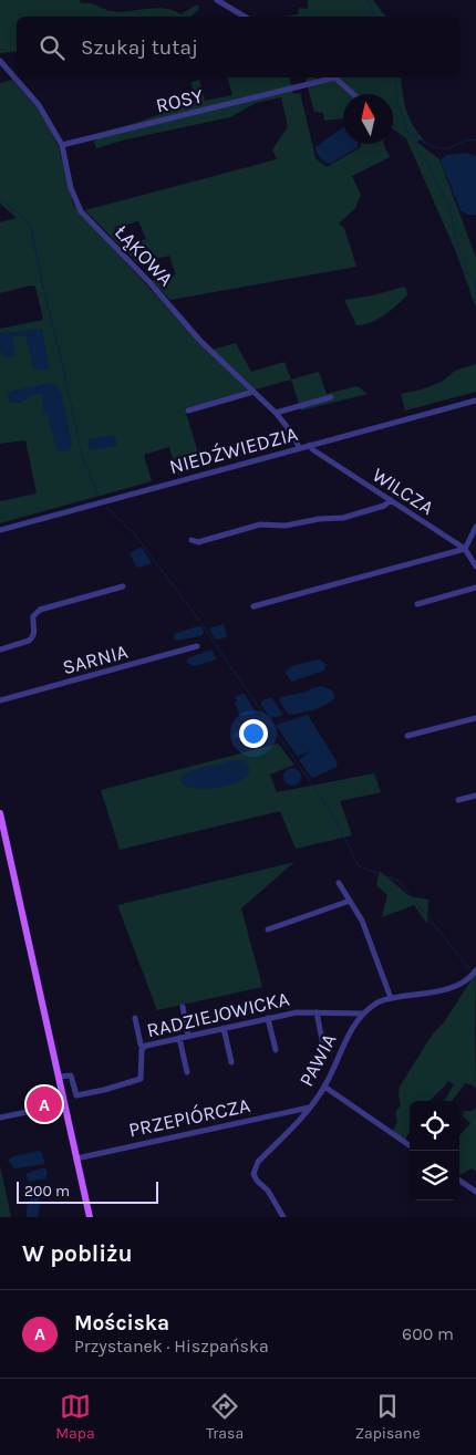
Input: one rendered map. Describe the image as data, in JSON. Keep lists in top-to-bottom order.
{
  "streets": {
    "street": [
      "ROSY",
      "ŁĄKOWA",
      "NIEDŹWIEDZIA",
      "WILCZA",
      "SARNIA",
      "RADZIEJOWICKA",
      "PAWIA",
      "PRZEPIÓRCZA"
    ]
  },
  "crossings": [
    ["ROSY", "ŁĄKOWA"],
    ["ŁĄKOWA", "NIEDŹWIEDZIA"],
    ["NIEDŹWIEDZIA", "WILCZA"],
    ["RADZIEJOWICKA", "PAWIA"],
    ["PAWIA", "PRZEPIÓRCZA"]
  ],
  "scale_bar": "200 m",
  "north": "top",
  "page": {
    "search": "Szukaj tutaj",
    "pins": "A",
    "scale": "200 m",
    "heading": "W pobliżu",
    "list": [
      {
        "mark": "A",
        "name": "Mościska",
        "note": "Przystanek · Hiszpańska",
        "value": "600 m"
      }
    ],
    "nav": ["Mapa", "Trasa", "Zapisane"]
  }
}
